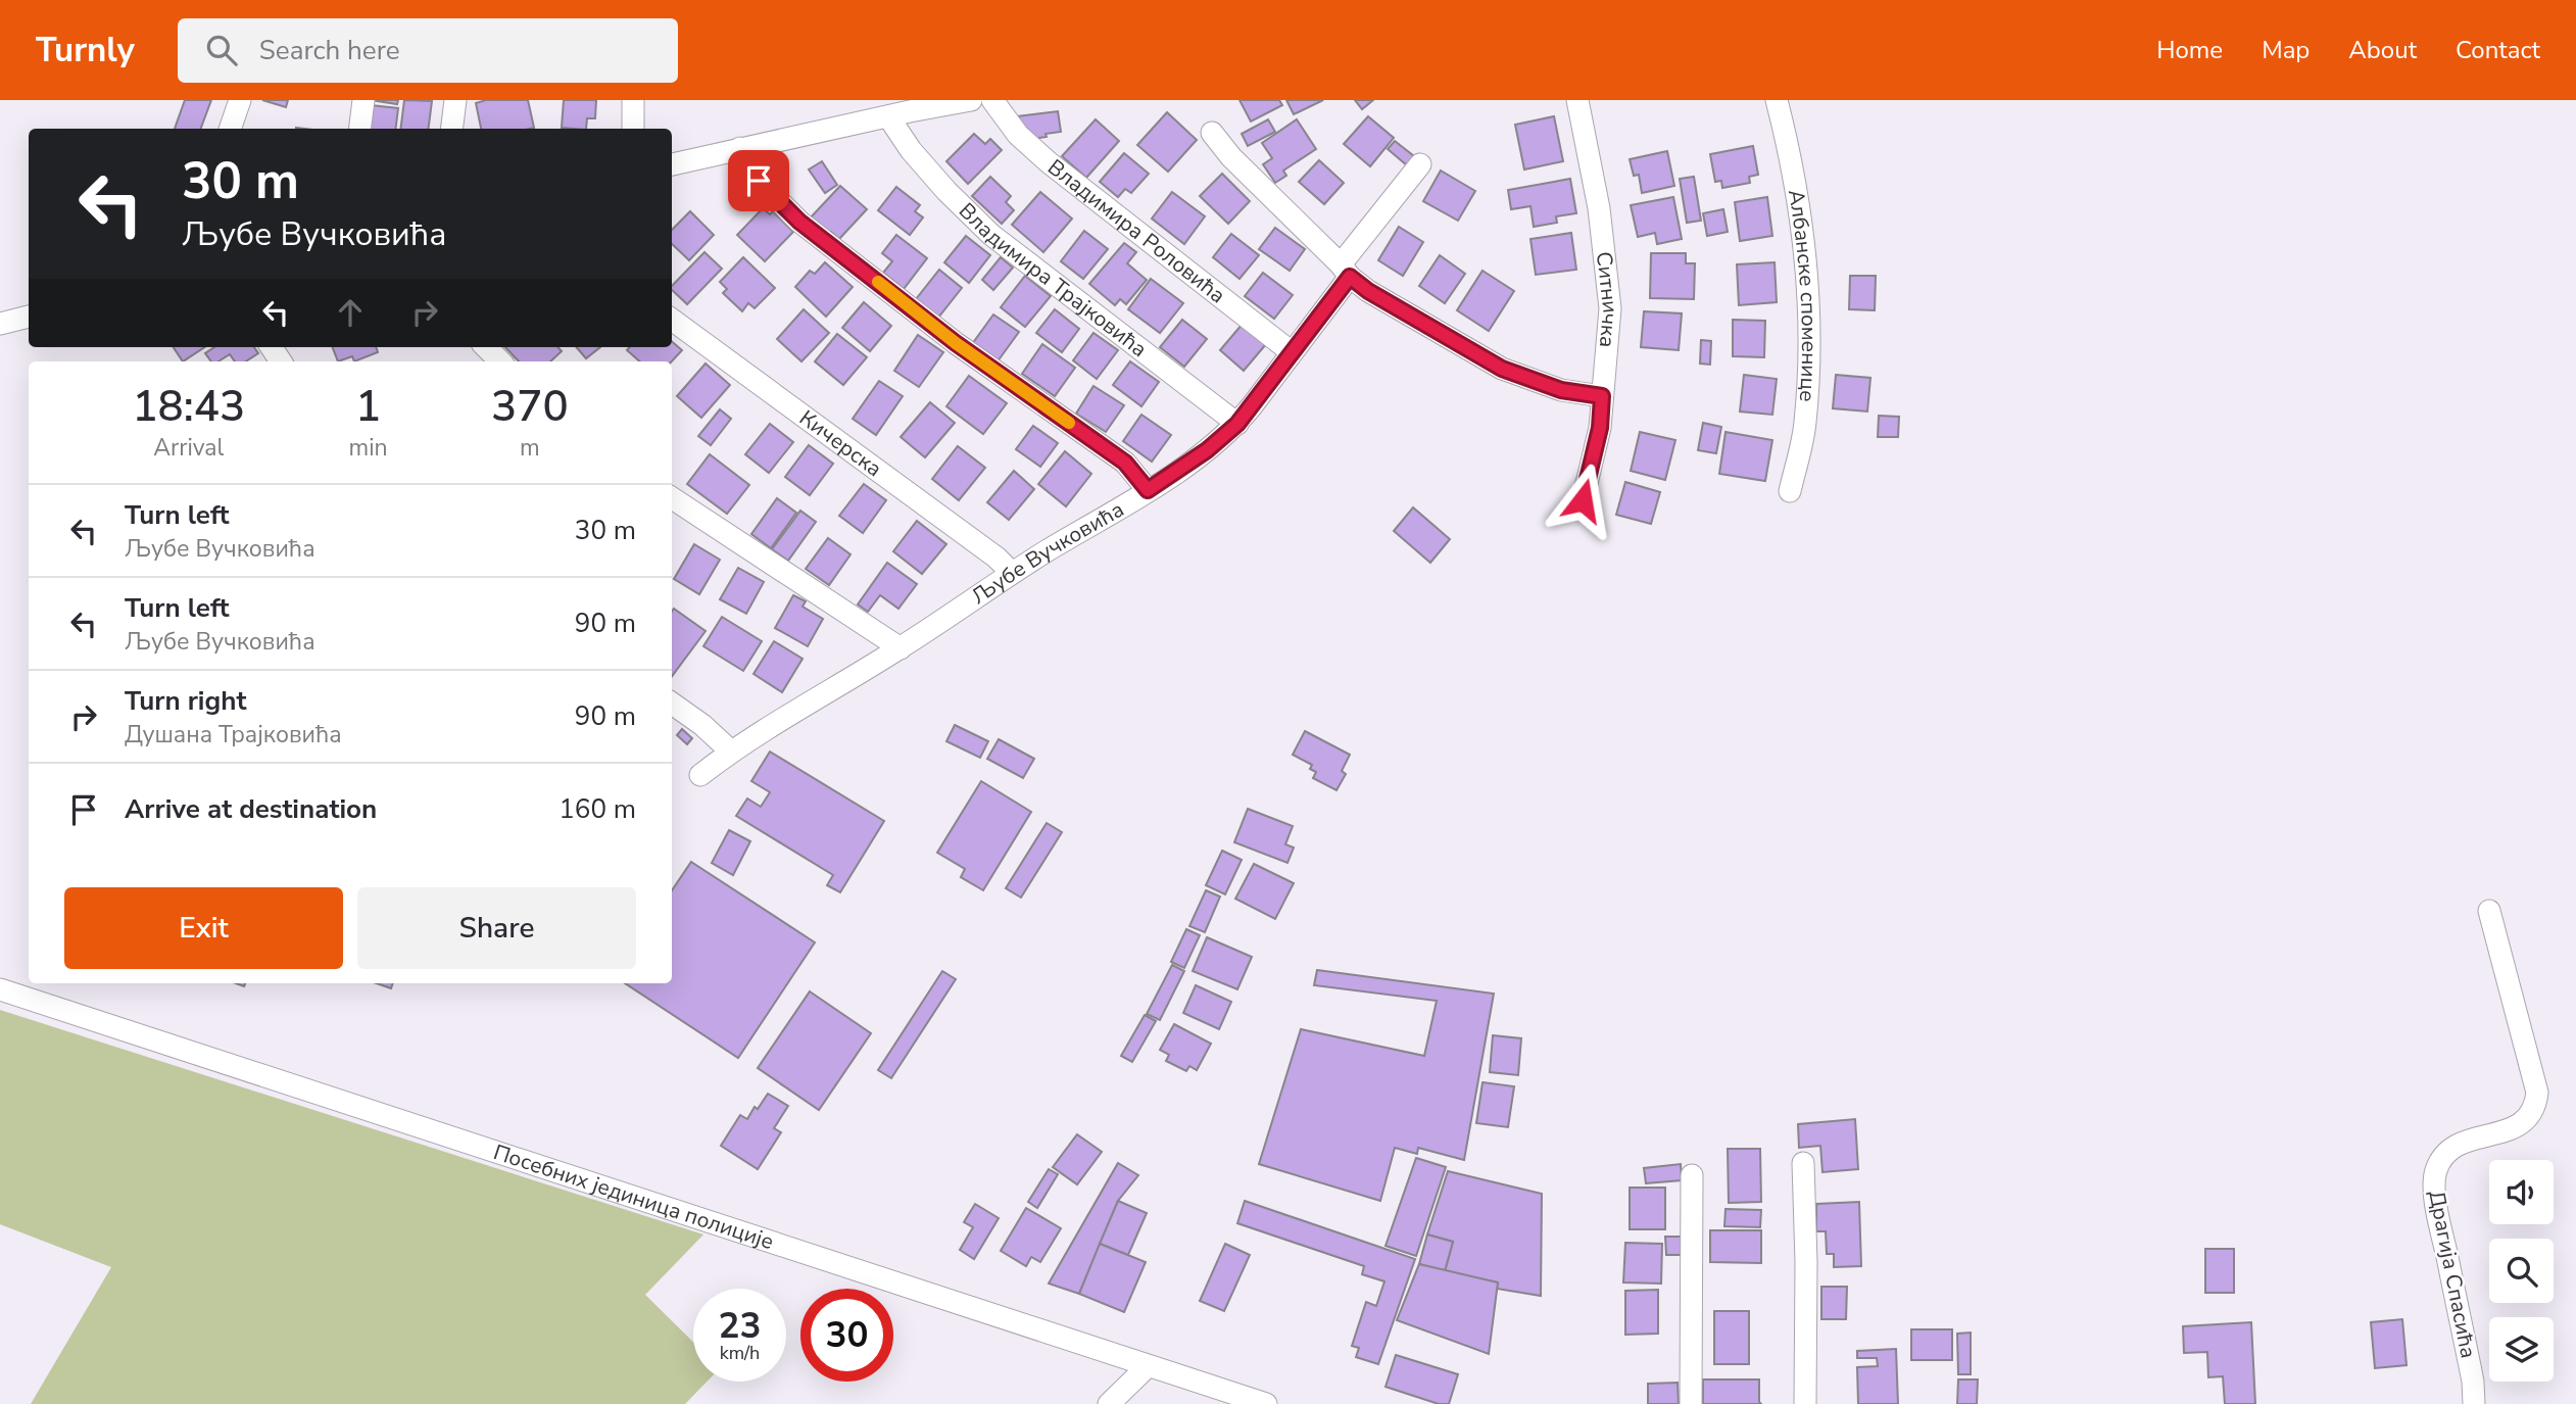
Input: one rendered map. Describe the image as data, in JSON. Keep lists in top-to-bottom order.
{
  "streets": {
    "street": [
      "Владимира Роловића",
      "Владимира Трајковића",
      "Албанске споменице",
      "Ситничка",
      "Кичерска",
      "Љубе Вучковића",
      "Посебних јединица полиције",
      "Драгија Спасића"
    ]
  },
  "crossings": [
    ["Владимира Роловића", "Љубе Вучковића"],
    ["Владимира Трајковића", "Љубе Вучковића"],
    ["Кичерска", "Љубе Вучковића"]
  ],
  "page": {
    "header": "Turnly",
    "search": "Search here",
    "nav": [
      "Home",
      "Map",
      "About",
      "Contact"
    ],
    "turn": ["30 m", "Љубе Вучковића"],
    "eta": [
      "18:43",
      "Arrival",
      "1",
      "min",
      "370",
      "m"
    ],
    "list": [
      {
        "name": "Turn left",
        "note": "Љубе Вучковића",
        "value": "30 m"
      },
      {
        "name": "Turn left",
        "note": "Љубе Вучковића",
        "value": "90 m"
      },
      {
        "name": "Turn right",
        "note": "Душана Трајковића",
        "value": "90 m"
      },
      {
        "name": "Arrive at destination",
        "value": "160 m"
      }
    ],
    "buttons": ["Exit", "Share"],
    "speed": "23 km/h",
    "limit": "30"
  }
}
